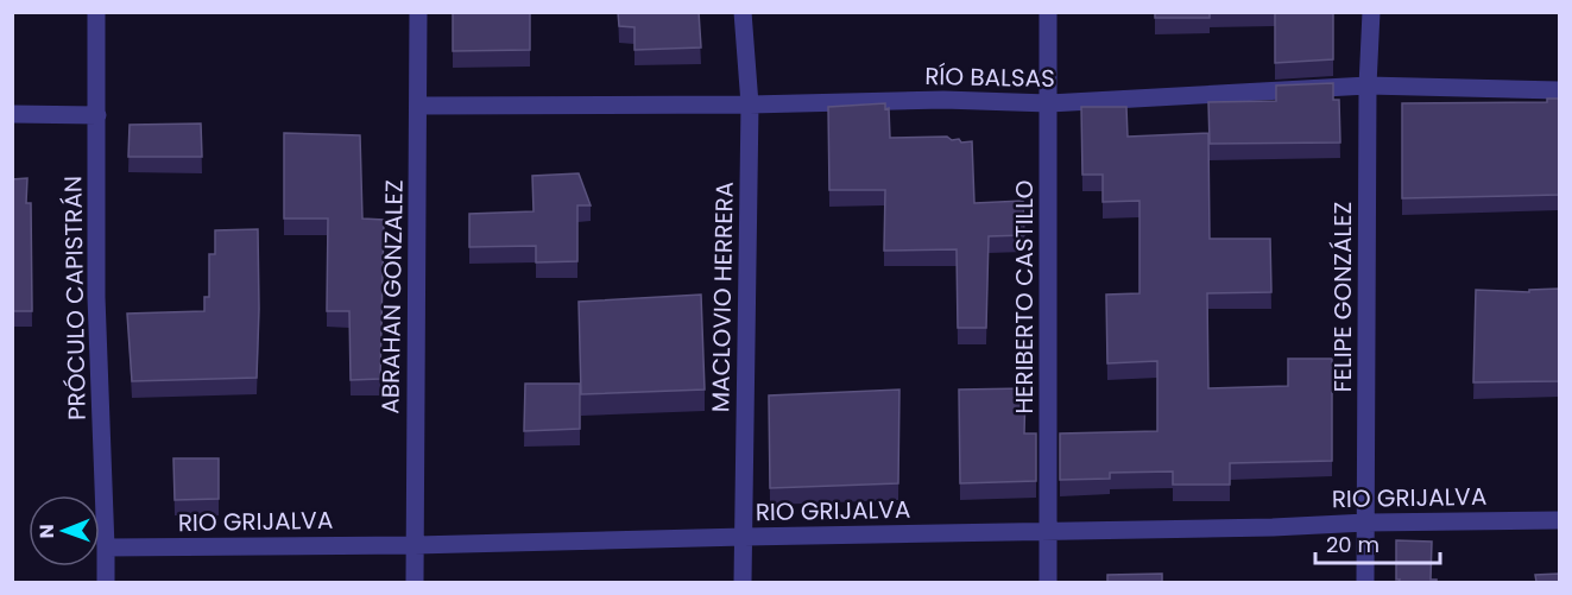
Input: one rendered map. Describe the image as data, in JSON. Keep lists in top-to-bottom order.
{
  "streets": {
    "street": [
      "RÍO BALSAS",
      "ABRAHAN GONZALEZ",
      "MACLOVIO HERRERA",
      "HERIBERTO CASTILLO",
      "FELIPE GONZÁLEZ",
      "PRÓCULO CAPISTRÁN",
      "RIO GRIJALVA"
    ]
  },
  "crossings": [
    ["RÍO BALSAS", "ABRAHAN GONZALEZ"],
    ["RÍO BALSAS", "MACLOVIO HERRERA"],
    ["RÍO BALSAS", "HERIBERTO CASTILLO"],
    ["RÍO BALSAS", "FELIPE GONZÁLEZ"],
    ["ABRAHAN GONZALEZ", "RIO GRIJALVA"],
    ["MACLOVIO HERRERA", "RIO GRIJALVA"],
    ["HERIBERTO CASTILLO", "RIO GRIJALVA"],
    ["FELIPE GONZÁLEZ", "RIO GRIJALVA"],
    ["PRÓCULO CAPISTRÁN", "RIO GRIJALVA"]
  ],
  "scale_bar": "20 m",
  "north": "left"
}
